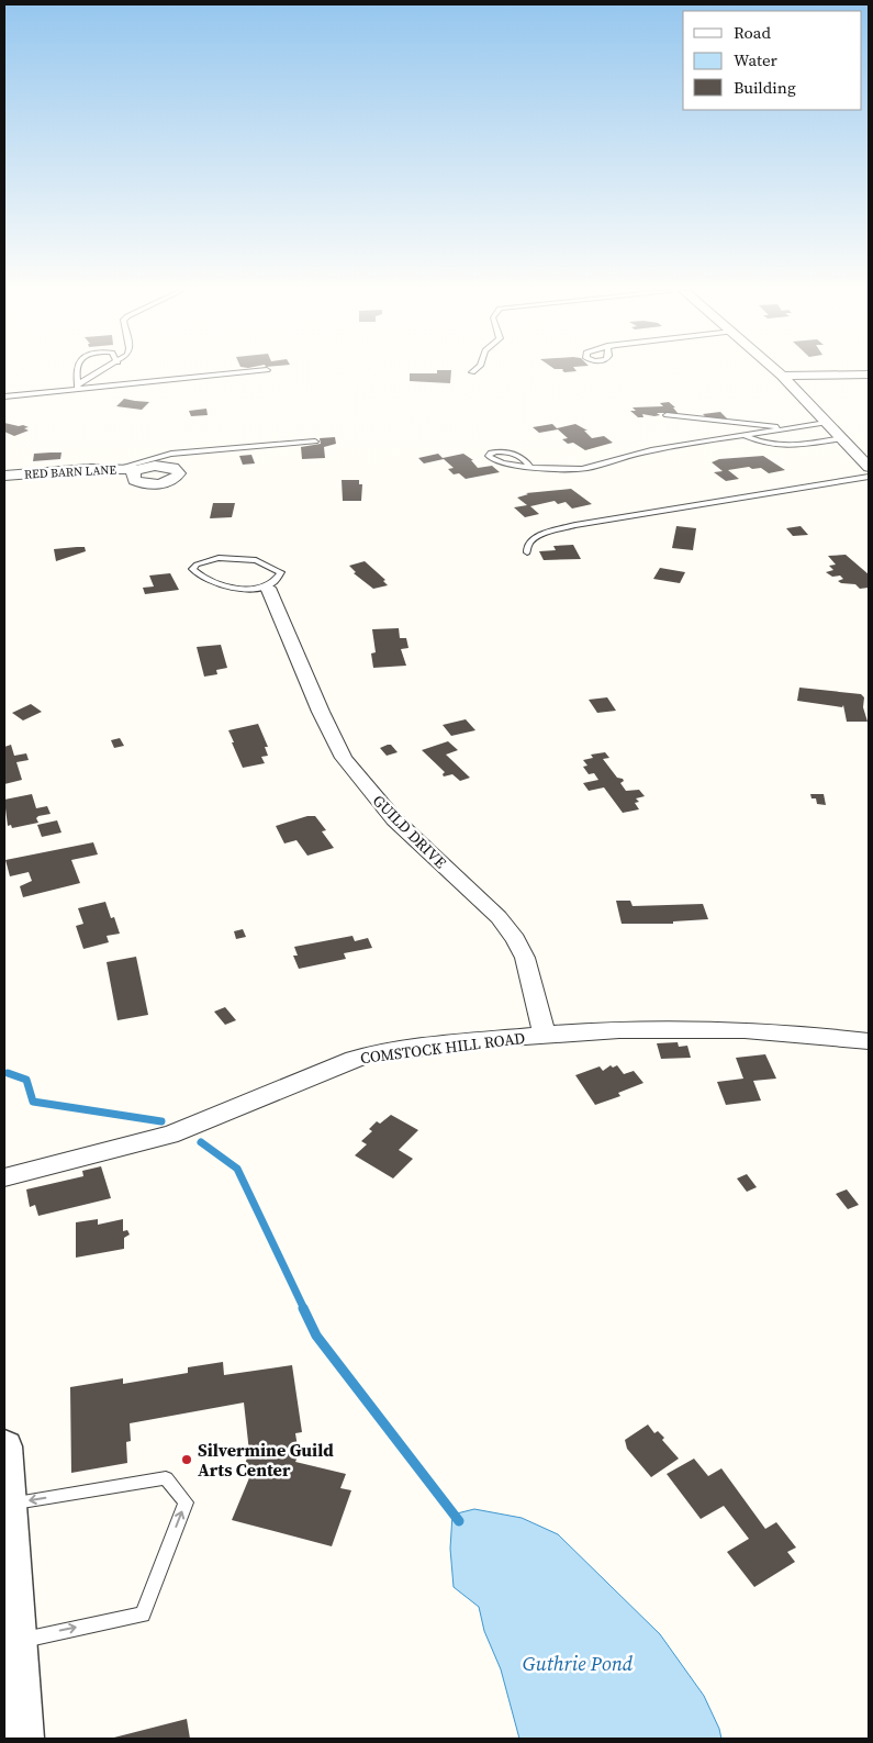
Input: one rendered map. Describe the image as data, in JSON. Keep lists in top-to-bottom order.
{
  "streets": {
    "street": ["RED BARN LANE", "GUILD DRIVE", "COMSTOCK HILL ROAD"]
  },
  "crossings": [
    ["GUILD DRIVE", "COMSTOCK HILL ROAD"]
  ],
  "water": ["Guthrie Pond"],
  "places": ["Silvermine Guild Arts Center"],
  "legend": ["Road", "Water", "Building"]
}
